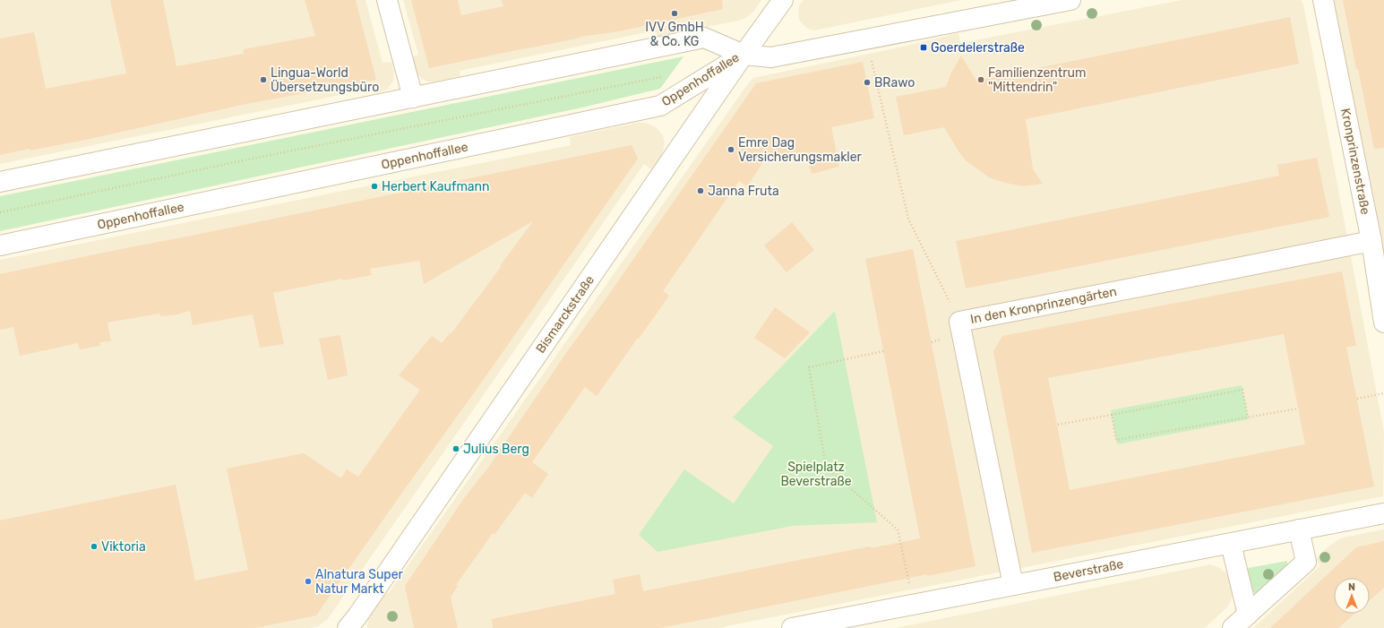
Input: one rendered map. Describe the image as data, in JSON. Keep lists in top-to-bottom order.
{
  "streets": {
    "street": [
      "Oppenhoffallee",
      "Kronprinzenstraße",
      "In den Kronprinzengärten",
      "Bismarckstraße",
      "Beverstraße"
    ]
  },
  "crossings": [
    ["Oppenhoffallee", "Bismarckstraße"],
    ["Kronprinzenstraße", "In den Kronprinzengärten"],
    ["In den Kronprinzengärten", "Beverstraße"]
  ],
  "parks": ["Spielplatz Beverstraße"],
  "places": {
    "other": [
      "IVV GmbH & Co. KG",
      "Lingua-World Übersetzungsbüro",
      "Familienzentrum \"Mittendrin\"",
      "BRawo",
      "Emre Dag Versicherungsmakler",
      "Herbert Kaufmann",
      "Janna Fruta",
      "Julius Berg",
      "Viktoria",
      "Alnatura Super Natur Markt"
    ],
    "transit": ["Goerdelerstraße"]
  },
  "north": "top"
}
